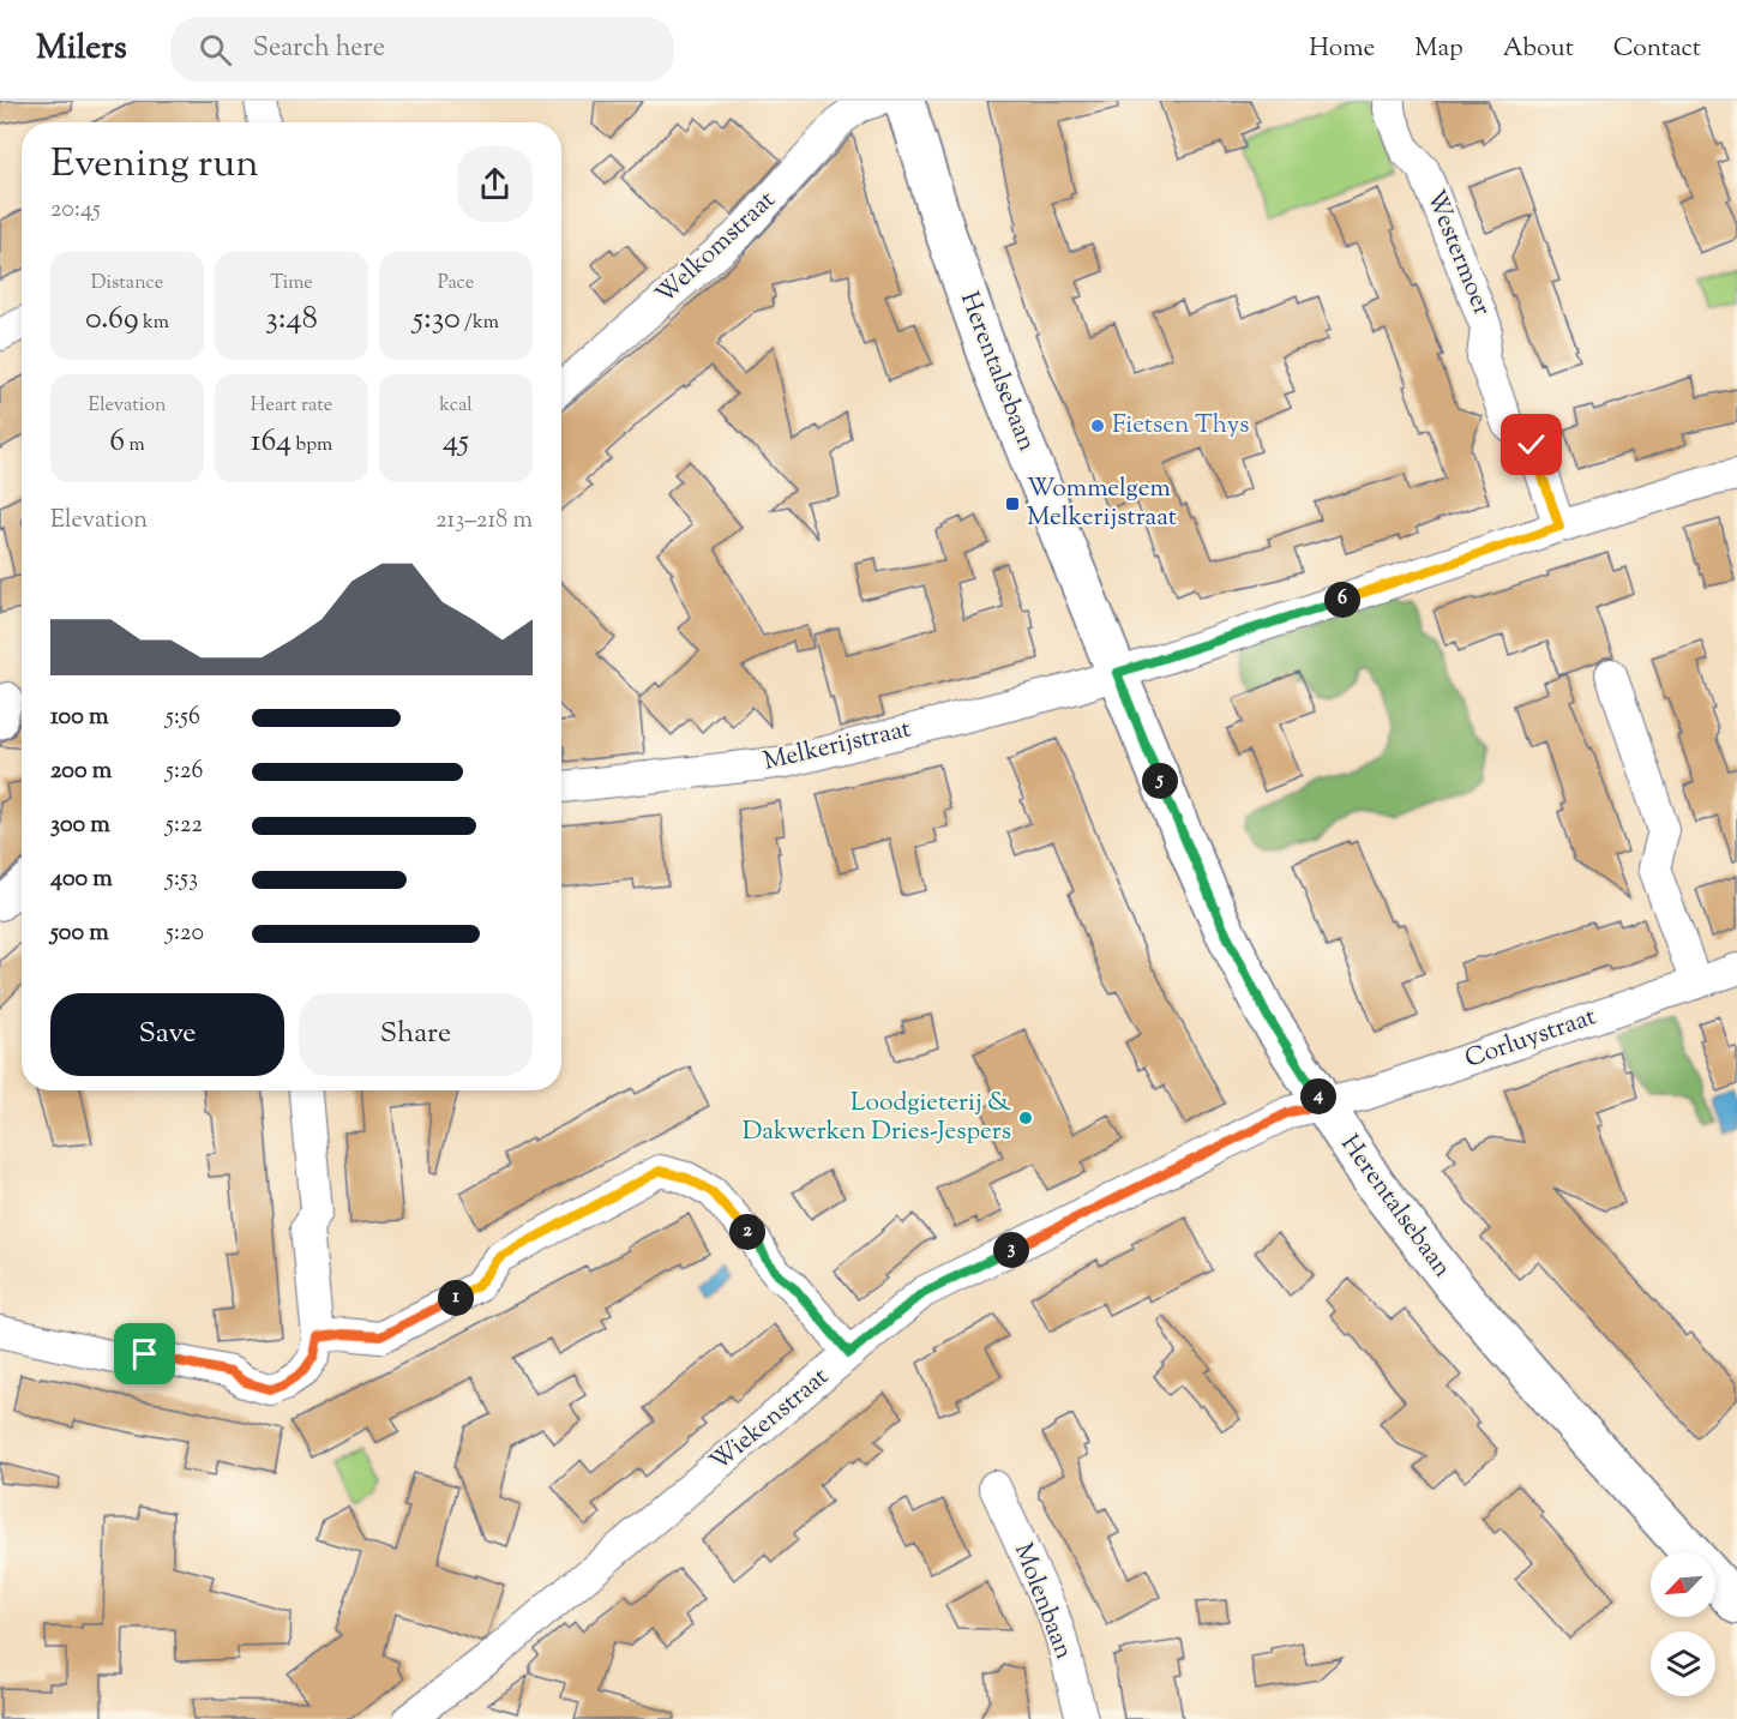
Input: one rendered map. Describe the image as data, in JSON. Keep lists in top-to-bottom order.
{
  "streets": {
    "main road": ["Herentalsebaan"],
    "street": [
      "Welkomstraat",
      "Westermoer",
      "Melkerijstraat",
      "Corluystraat",
      "Wiekenstraat",
      "Molenbaan"
    ]
  },
  "crossings": [
    ["Westermoer", "Melkerijstraat"],
    ["Herentalsebaan", "Melkerijstraat"],
    ["Herentalsebaan", "Corluystraat"],
    ["Herentalsebaan", "Wiekenstraat"],
    ["Corluystraat", "Wiekenstraat"]
  ],
  "places": {
    "other": ["Fietsen Thys", "Loodgieterij & Dakwerken Dries-Jespers"],
    "transit": ["Wommelgem Melkerijstraat"]
  },
  "north": "bottom left",
  "page": {
    "header": "Milers",
    "search": "Search here",
    "nav": [
      "Home",
      "Map",
      "About",
      "Contact"
    ],
    "heading": ["Evening run", "20:45"],
    "stats": [
      ["Distance", "0.69 km"],
      ["Time", "3:48"],
      ["Pace", "5:30 /km"],
      ["Elevation", "6 m"],
      ["Heart rate", "164 bpm"],
      ["kcal", "45"]
    ],
    "chart": ["Elevation", "213–218 m"],
    "pins": [
      "6",
      "5",
      "4",
      "2",
      "3",
      "1"
    ],
    "list": [
      {
        "name": "100 m",
        "note": "5:56"
      },
      {
        "name": "200 m",
        "note": "5:26"
      },
      {
        "name": "300 m",
        "note": "5:22"
      },
      {
        "name": "400 m",
        "note": "5:53"
      },
      {
        "name": "500 m",
        "note": "5:20"
      }
    ],
    "buttons": ["Save", "Share"]
  }
}
